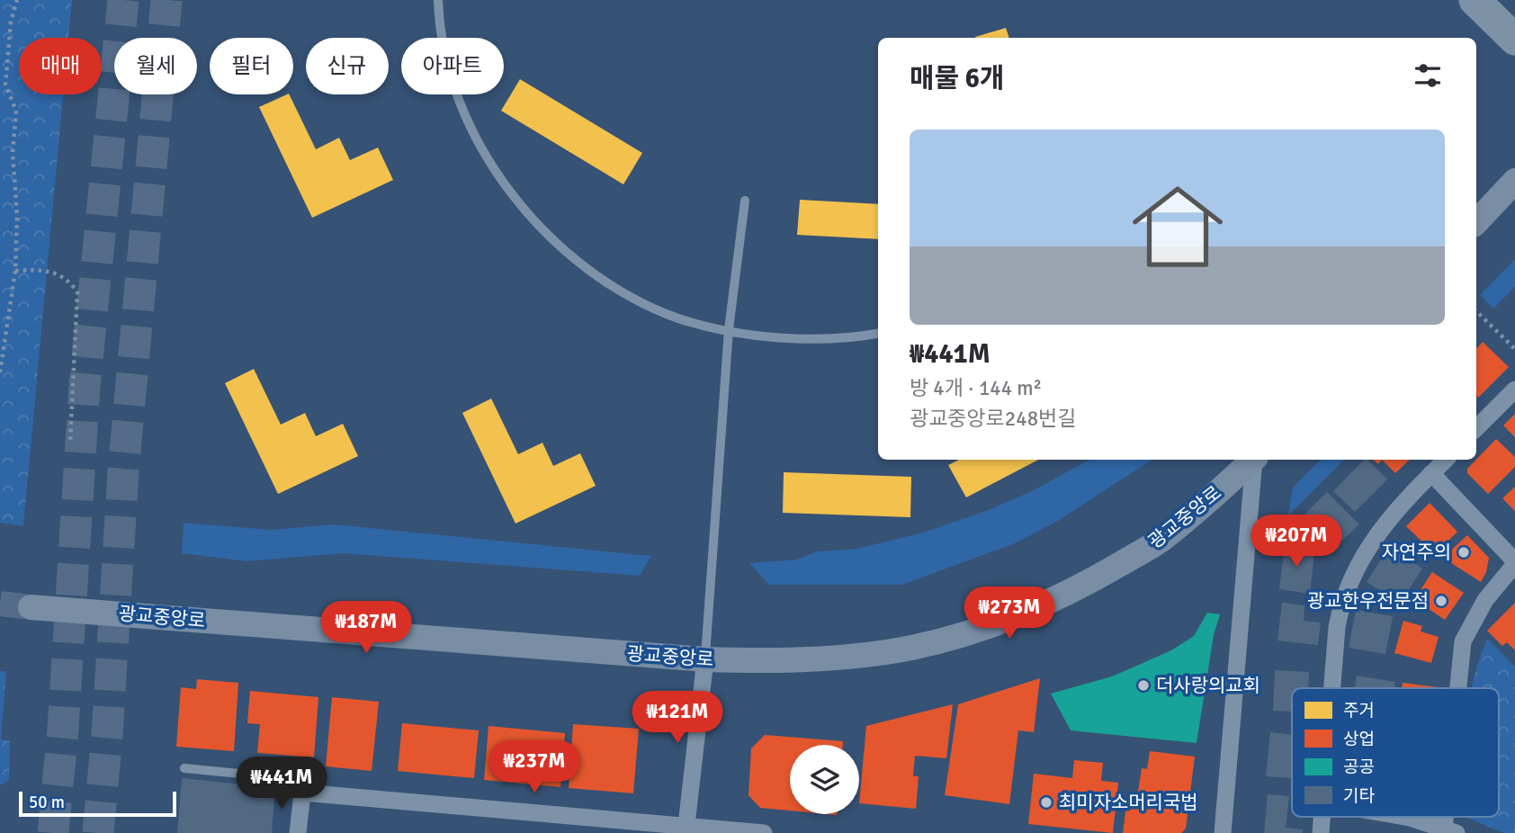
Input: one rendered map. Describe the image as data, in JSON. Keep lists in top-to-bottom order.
{
  "streets": {
    "main road": ["광교중앙로"]
  },
  "places": [
    "자연주의",
    "광교한우전문점",
    "더사랑의교회",
    "최미자소머리국법"
  ],
  "legend": [
    "주거",
    "상업",
    "공공",
    "기타"
  ],
  "scale_bar": "50 m",
  "page": {
    "chip": [
      "매매",
      "월세",
      "필터",
      "신규",
      "아파트"
    ],
    "heading": "매물 6개",
    "list": [
      {
        "name": "₩441M",
        "note": "방 4개 · 144 m² · 광교중앙로248번길"
      }
    ],
    "price": [
      "₩207M",
      "₩273M",
      "₩187M",
      "₩121M",
      "₩237M",
      "₩441M"
    ],
    "scale": "50 m"
  }
}
